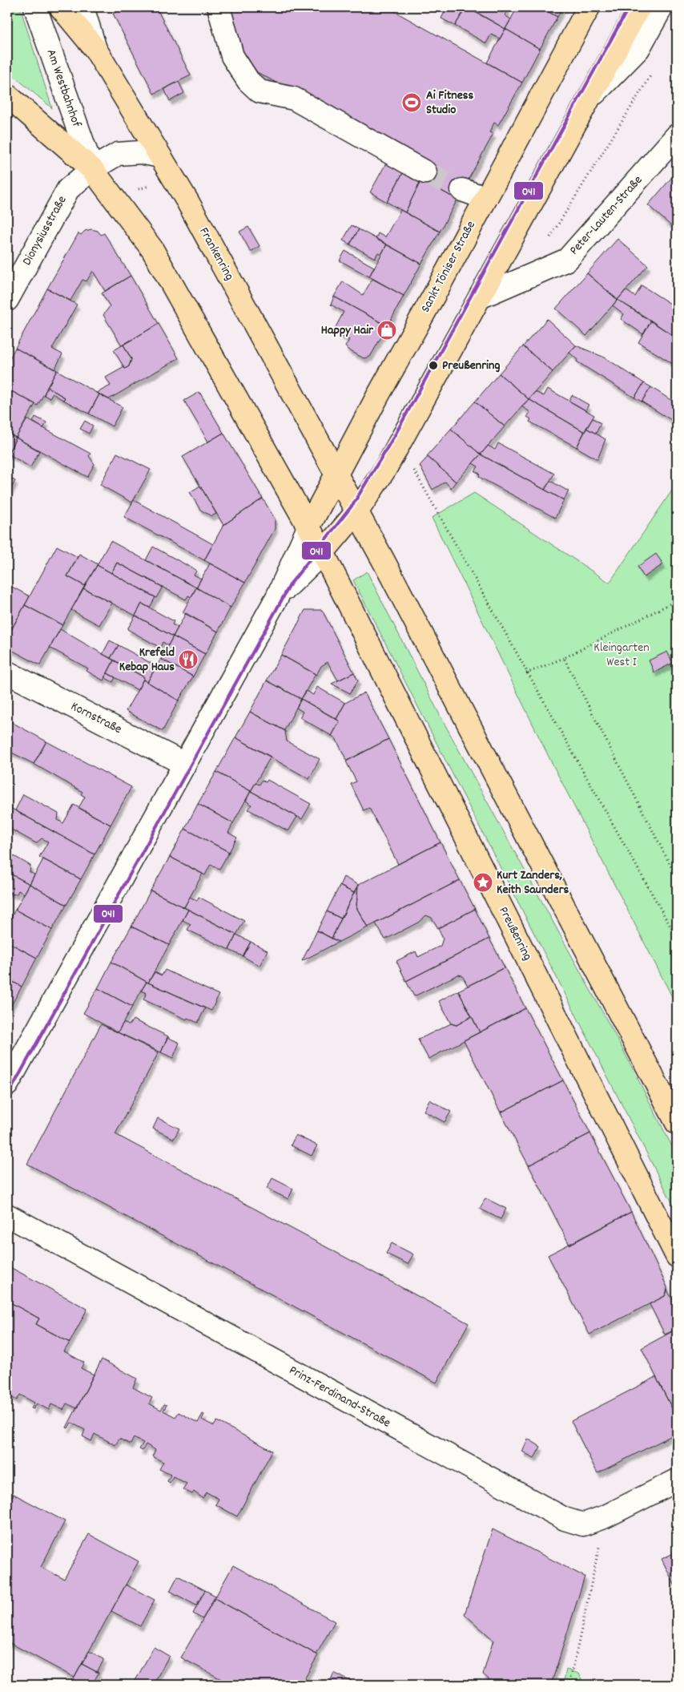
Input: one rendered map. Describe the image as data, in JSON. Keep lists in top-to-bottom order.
{
  "streets": {
    "main road": ["Frankenring", "Sankt Töniser Straße", "Preußenring"],
    "street": [
      "Am Westbahnhof",
      "Peter-Lauten-Straße",
      "Dionysiusstraße",
      "Kornstraße",
      "Prinz-Ferdinand-Straße"
    ]
  },
  "crossings": [
    ["Am Westbahnhof", "Dionysiusstraße"],
    ["Dionysiusstraße", "Frankenring"],
    ["Frankenring", "Sankt Töniser Straße"],
    ["Sankt Töniser Straße", "Preußenring"]
  ],
  "parks": ["Kleingarten West I"],
  "places": {
    "sports": ["Ai Fitness Studio"],
    "shop": ["Happy Hair"],
    "other": ["Preußenring"],
    "restaurant": ["Krefeld Kebap Haus"],
    "place": ["Kurt Zanders, Keith Saunders"]
  },
  "lines": ["transit line 041"]
}
